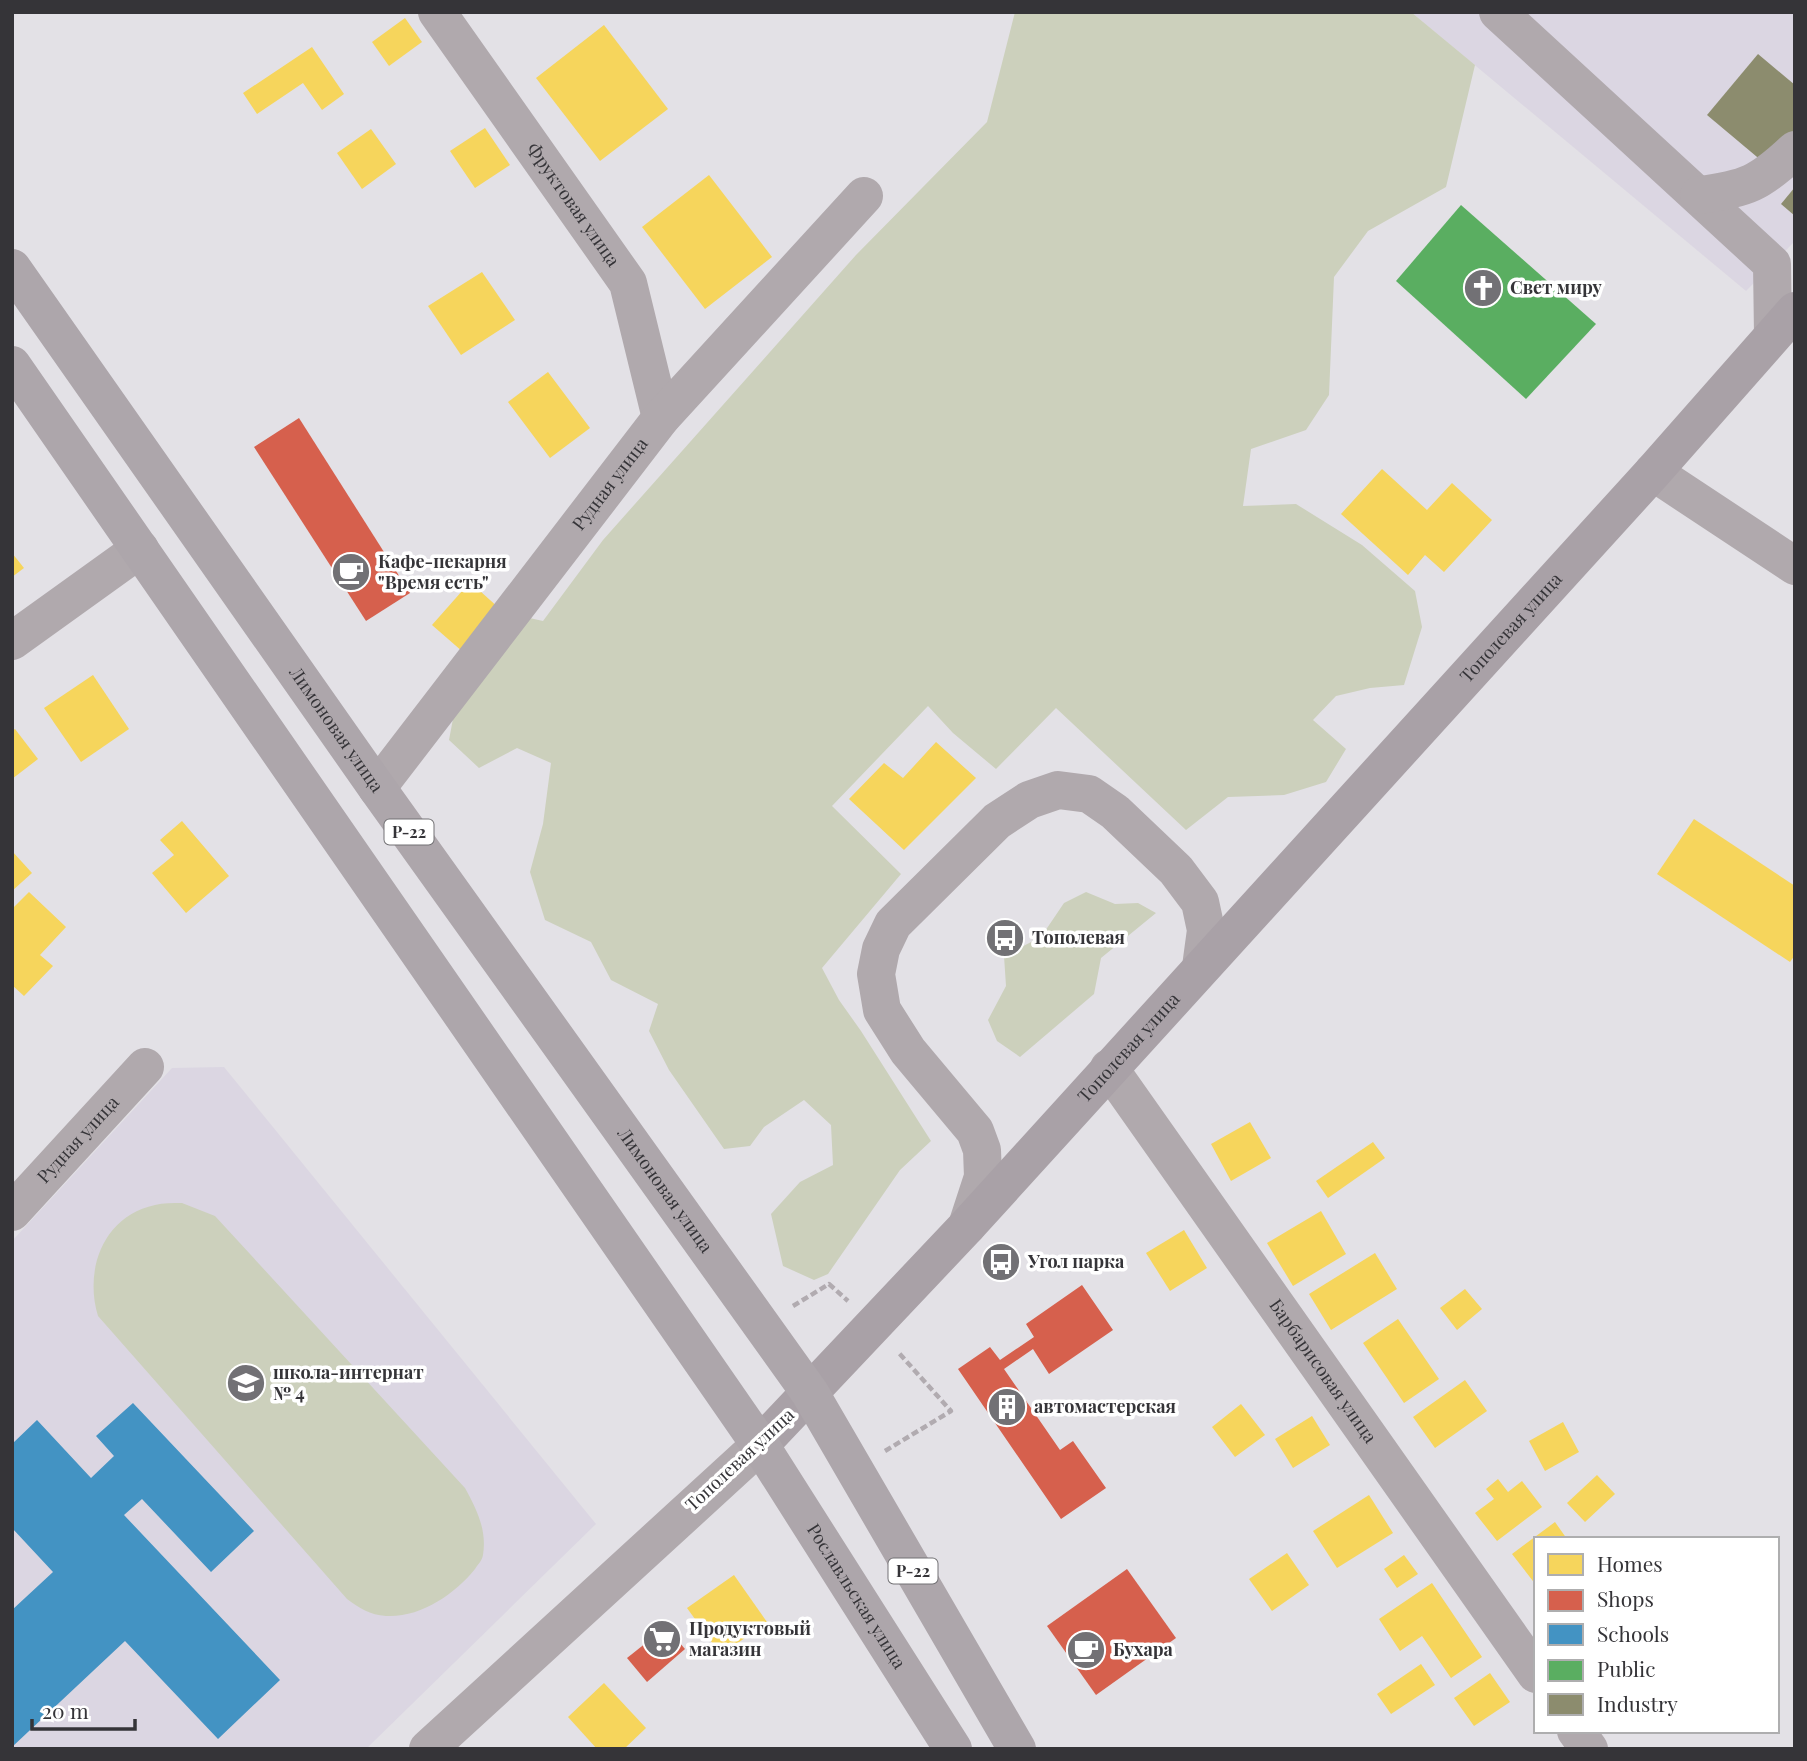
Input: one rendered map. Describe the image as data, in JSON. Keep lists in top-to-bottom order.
{
  "streets": {
    "highway": ["Лимоновая улица", "Р-22", "Рославльская улица"],
    "main road": ["Тополевая улица"],
    "street": ["Фруктовая улица", "Рудная улица", "Барбарисовая улица"]
  },
  "crossings": [
    ["Фруктовая улица", "Рудная улица"],
    ["Рудная улица", "Лимоновая улица"],
    ["Тополевая улица", "Лимоновая улица"],
    ["Тополевая улица", "Р-22"],
    ["Тополевая улица", "Барбарисовая улица"],
    ["Тополевая улица", "Рославльская улица"],
    ["Лимоновая улица", "Р-22"]
  ],
  "places": {
    "church": ["Свет миру"],
    "cafe": ["Кафе-пекарня \"Время есть\"", "Бухара"],
    "bus stop": ["Тополевая", "Угол парка"],
    "school or university": ["школа-интернат № 4"],
    "building": ["автомастерская"],
    "supermarket": ["Продуктовый магазин"]
  },
  "legend": [
    "Homes",
    "Shops",
    "Schools",
    "Public",
    "Industry"
  ],
  "scale_bar": "20 m"
}
